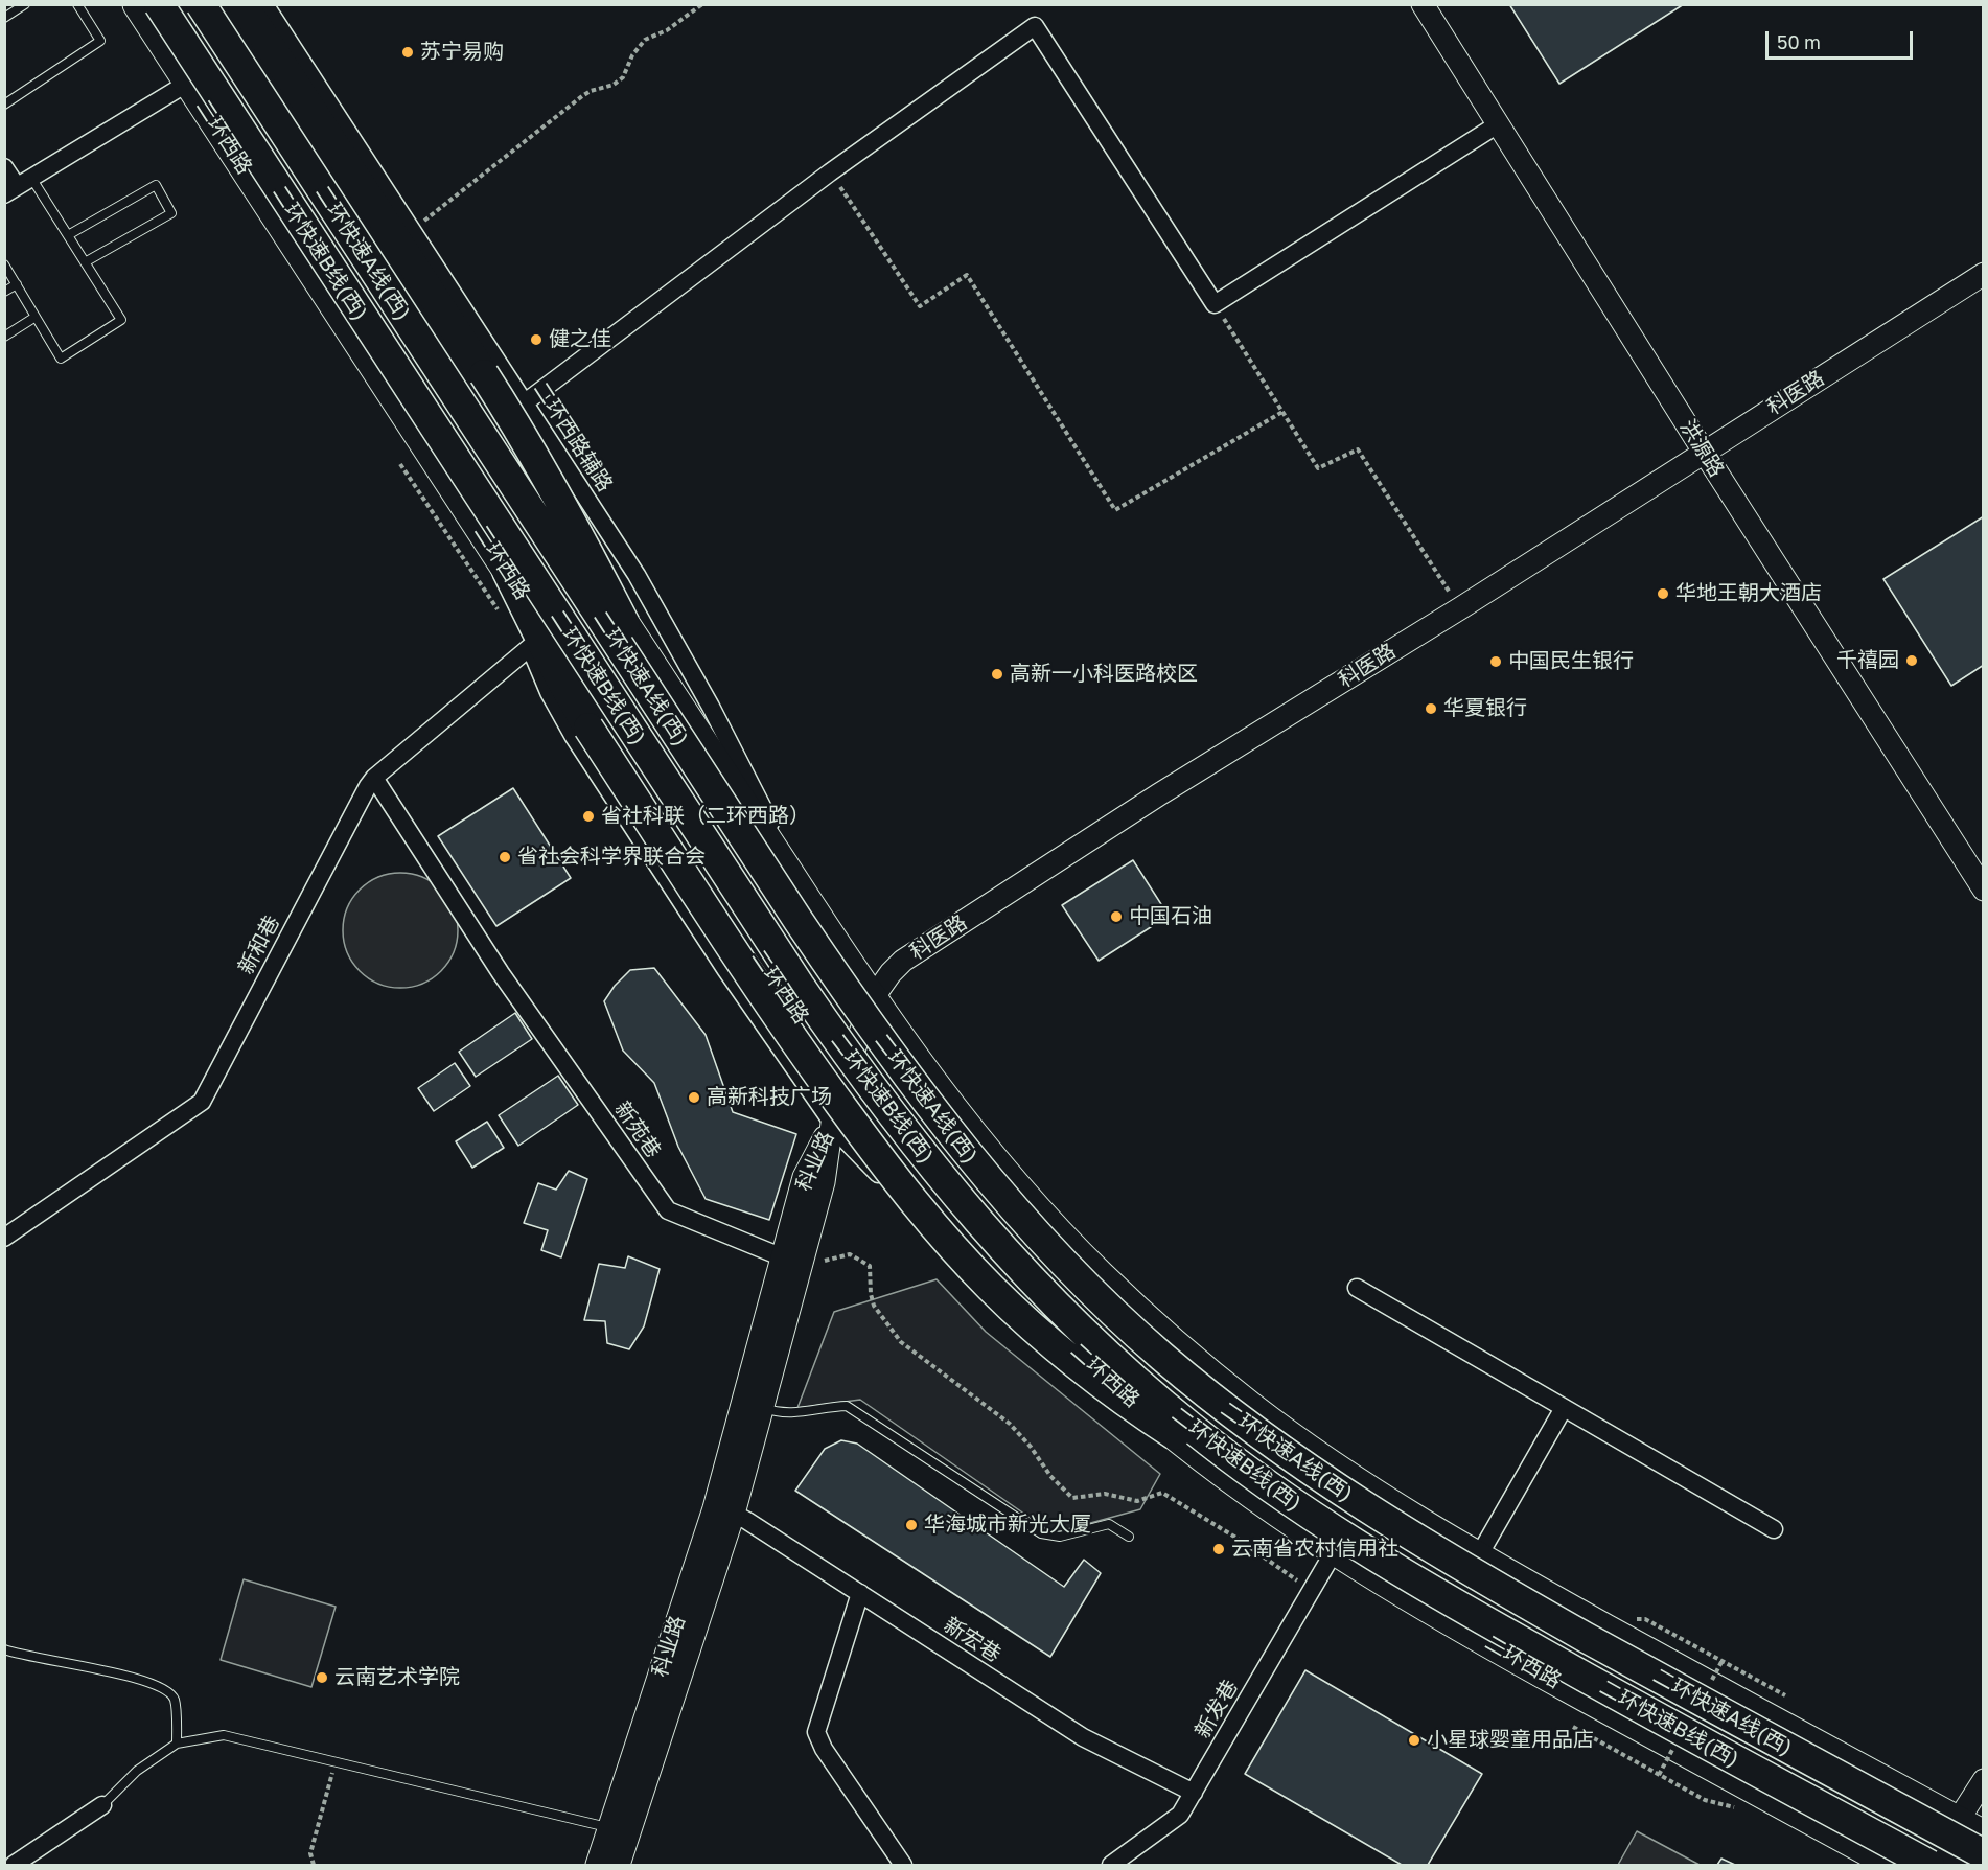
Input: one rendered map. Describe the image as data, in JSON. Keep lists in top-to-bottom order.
{
  "streets": {
    "highway": ["二环快速B线(西)", "二环快速A线(西)"],
    "main road": ["二环西路"],
    "street": [
      "科医路",
      "二环西路辅路",
      "洪源路",
      "新和巷",
      "新苑巷",
      "科业路",
      "新宏巷",
      "新发巷"
    ]
  },
  "crossings": [
    ["二环西路", "科医路"],
    ["二环西路", "新发巷"],
    ["科医路", "洪源路"],
    ["科医路", "科业路"],
    ["新和巷", "新苑巷"],
    ["新苑巷", "科业路"],
    ["科业路", "新宏巷"],
    ["新宏巷", "新发巷"]
  ],
  "places": [
    "苏宁易购",
    "健之佳",
    "华地王朝大酒店",
    "千禧园",
    "中国民生银行",
    "高新一小科医路校区",
    "华夏银行",
    "省社科联（二环西路）",
    "省社会科学界联合会",
    "中国石油",
    "高新科技广场",
    "华海城市新光大厦",
    "云南省农村信用社",
    "云南艺术学院",
    "小星球婴童用品店"
  ],
  "scale_bar": "50 m"
}
